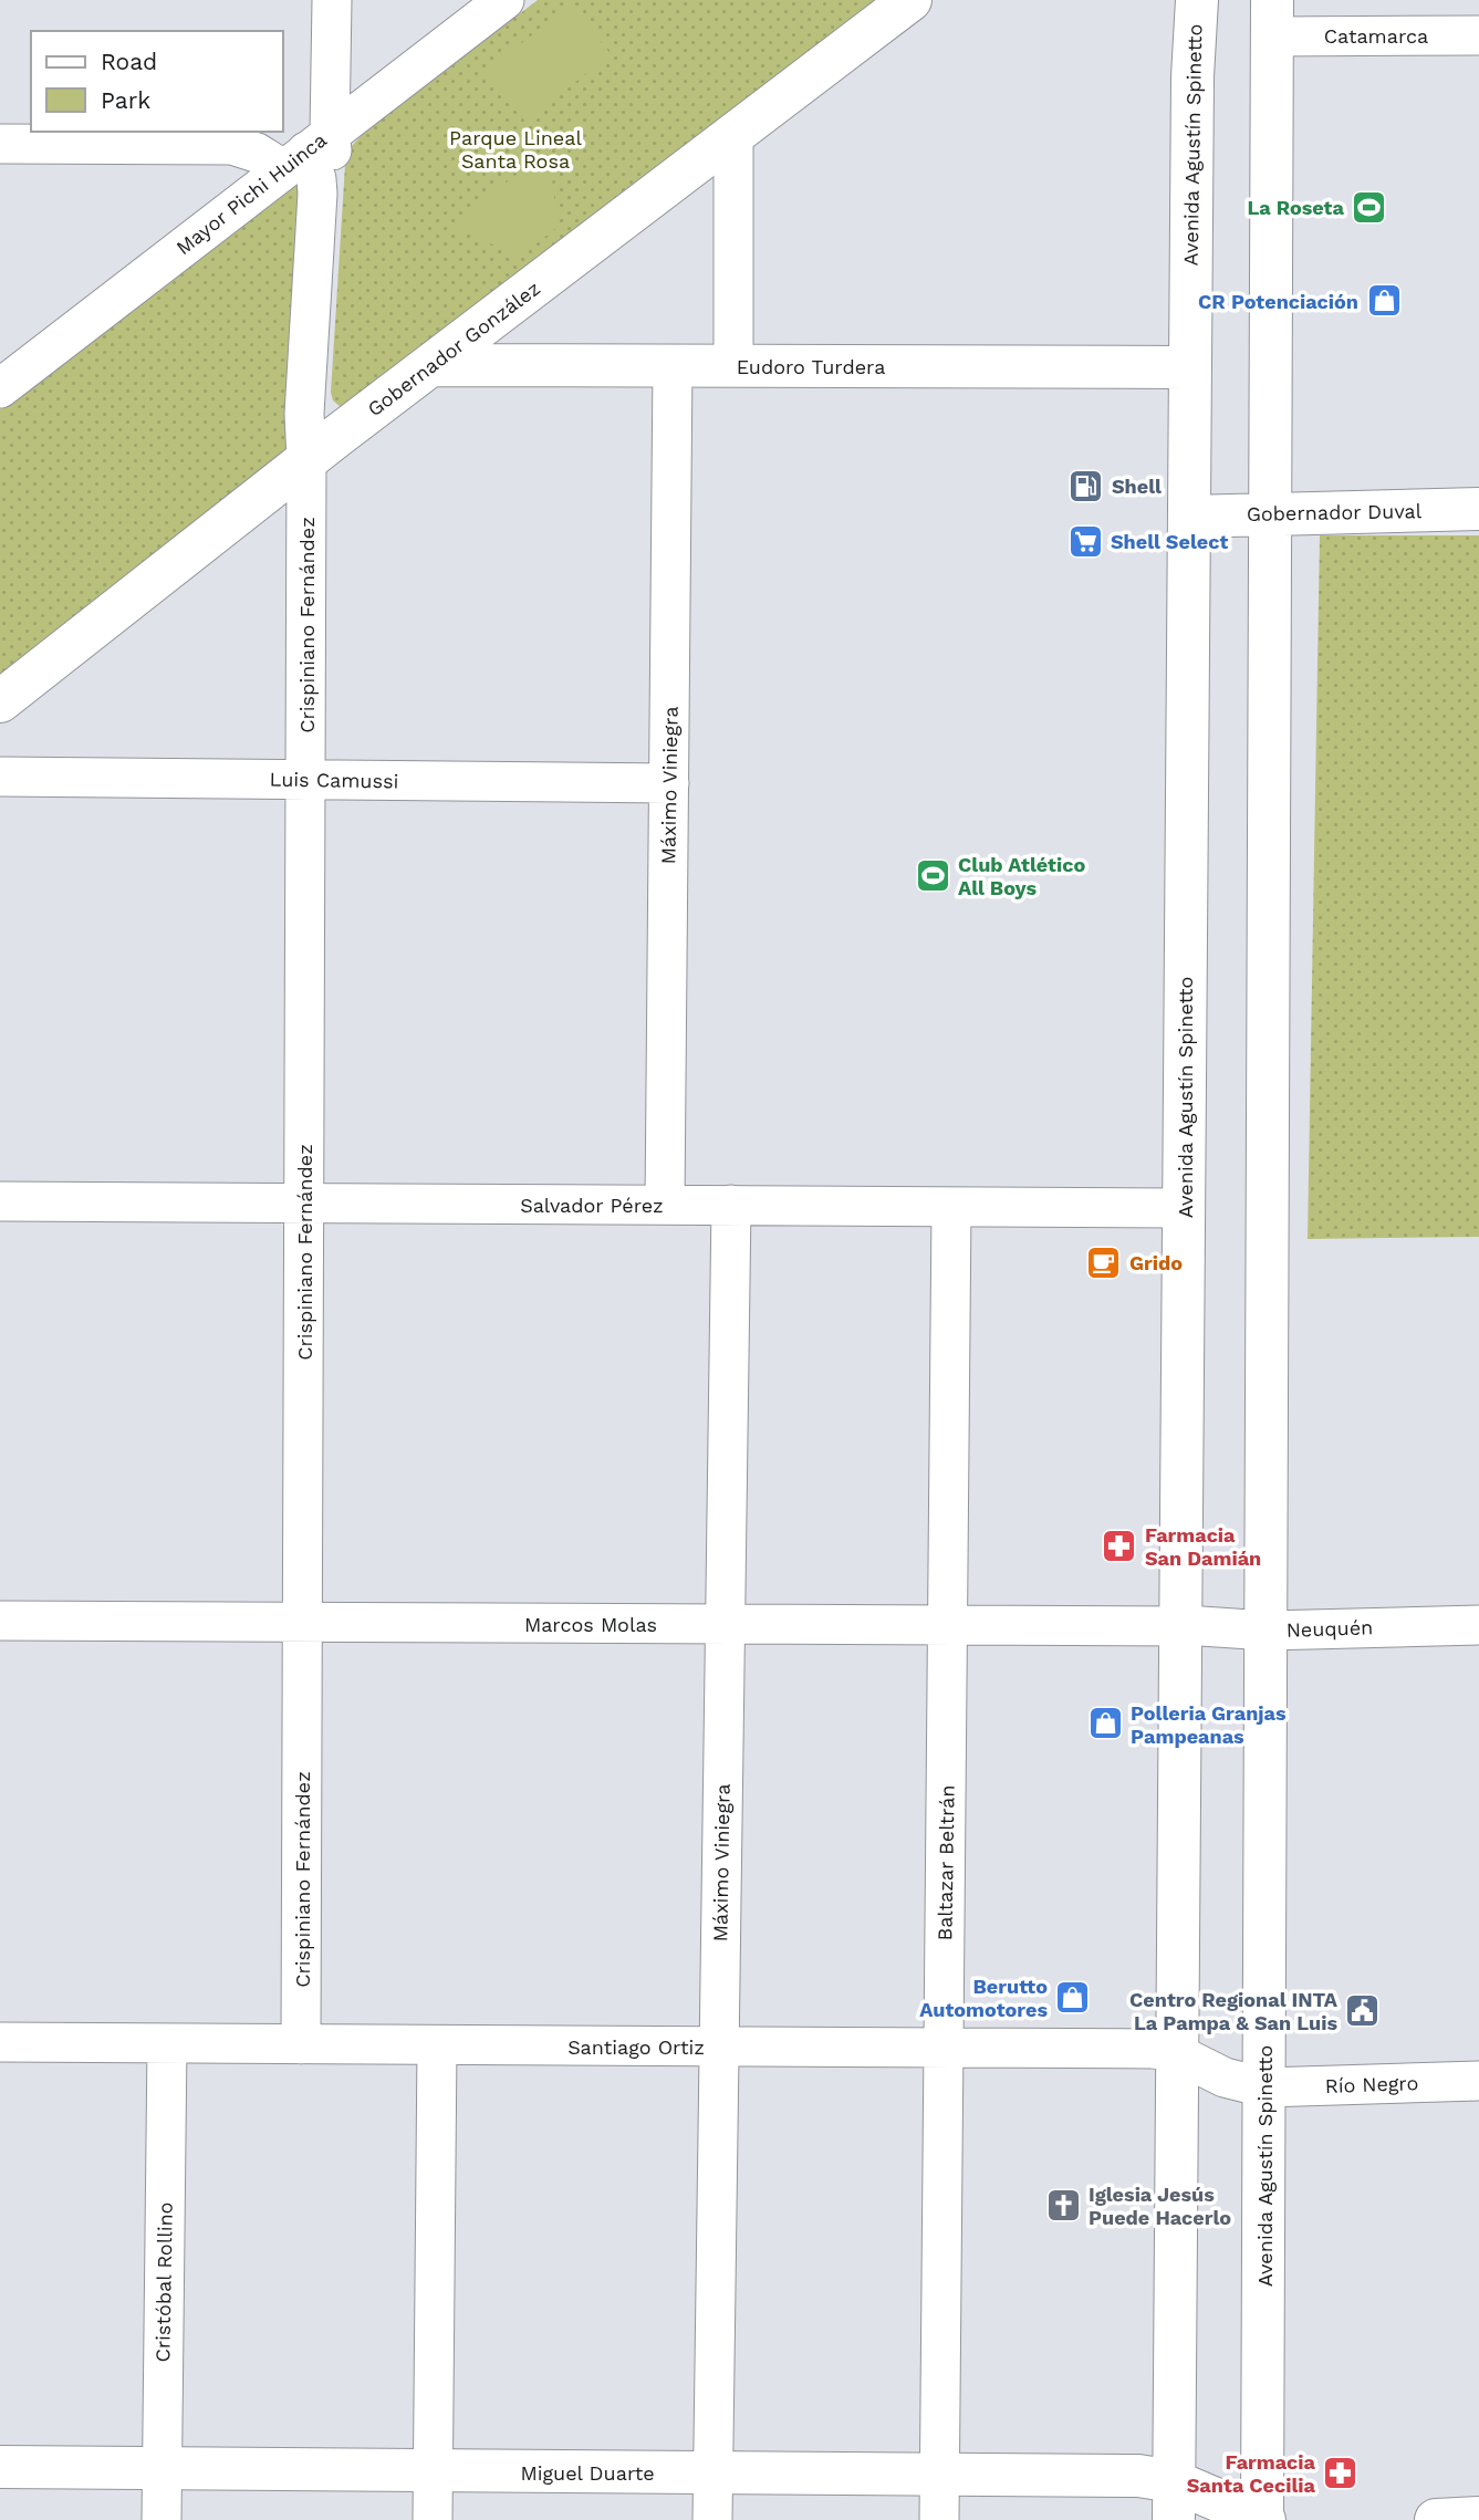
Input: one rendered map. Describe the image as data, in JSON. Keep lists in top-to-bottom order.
{
  "streets": {
    "main road": [
      "Avenida Agustín Spinetto",
      "Gobernador González",
      "Eudoro Turdera",
      "Gobernador Duval",
      "Miguel Duarte"
    ],
    "street": [
      "Catamarca",
      "Mayor Pichi Huinca",
      "Crispiniano Fernández",
      "Luis Camussi",
      "Máximo Viniegra",
      "Salvador Pérez",
      "Marcos Molas",
      "Neuquén",
      "Baltazar Beltrán",
      "Santiago Ortiz",
      "Río Negro",
      "Cristóbal Rollino"
    ]
  },
  "crossings": [
    ["Catamarca", "Avenida Agustín Spinetto"],
    ["Avenida Agustín Spinetto", "Eudoro Turdera"],
    ["Avenida Agustín Spinetto", "Gobernador Duval"],
    ["Avenida Agustín Spinetto", "Salvador Pérez"],
    ["Avenida Agustín Spinetto", "Marcos Molas"],
    ["Avenida Agustín Spinetto", "Neuquén"],
    ["Avenida Agustín Spinetto", "Santiago Ortiz"],
    ["Avenida Agustín Spinetto", "Río Negro"],
    ["Avenida Agustín Spinetto", "Miguel Duarte"],
    ["Mayor Pichi Huinca", "Crispiniano Fernández"],
    ["Gobernador González", "Eudoro Turdera"],
    ["Gobernador González", "Crispiniano Fernández"],
    ["Eudoro Turdera", "Máximo Viniegra"],
    ["Crispiniano Fernández", "Luis Camussi"],
    ["Crispiniano Fernández", "Salvador Pérez"],
    ["Crispiniano Fernández", "Marcos Molas"],
    ["Crispiniano Fernández", "Santiago Ortiz"],
    ["Luis Camussi", "Máximo Viniegra"],
    ["Máximo Viniegra", "Salvador Pérez"],
    ["Máximo Viniegra", "Marcos Molas"],
    ["Máximo Viniegra", "Santiago Ortiz"],
    ["Máximo Viniegra", "Miguel Duarte"],
    ["Salvador Pérez", "Baltazar Beltrán"],
    ["Marcos Molas", "Neuquén"],
    ["Marcos Molas", "Baltazar Beltrán"],
    ["Baltazar Beltrán", "Santiago Ortiz"],
    ["Baltazar Beltrán", "Miguel Duarte"],
    ["Santiago Ortiz", "Río Negro"],
    ["Santiago Ortiz", "Cristóbal Rollino"],
    ["Cristóbal Rollino", "Miguel Duarte"]
  ],
  "parks": ["Parque Lineal Santa Rosa"],
  "places": {
    "sports": ["La Roseta", "Club Atlético All Boys"],
    "shop": ["CR Potenciación", "Polleria Granjas Pampeanas", "Berutto Automotores"],
    "fuel station": ["Shell"],
    "supermarket": ["Shell Select"],
    "cafe": ["Grido"],
    "pharmacy": ["Farmacia San Damián", "Farmacia Santa Cecilia"],
    "public building": ["Centro Regional INTA La Pampa & San Luis"],
    "church": ["Iglesia Jesús Puede Hacerlo"]
  },
  "legend": ["Road", "Park"]
}
